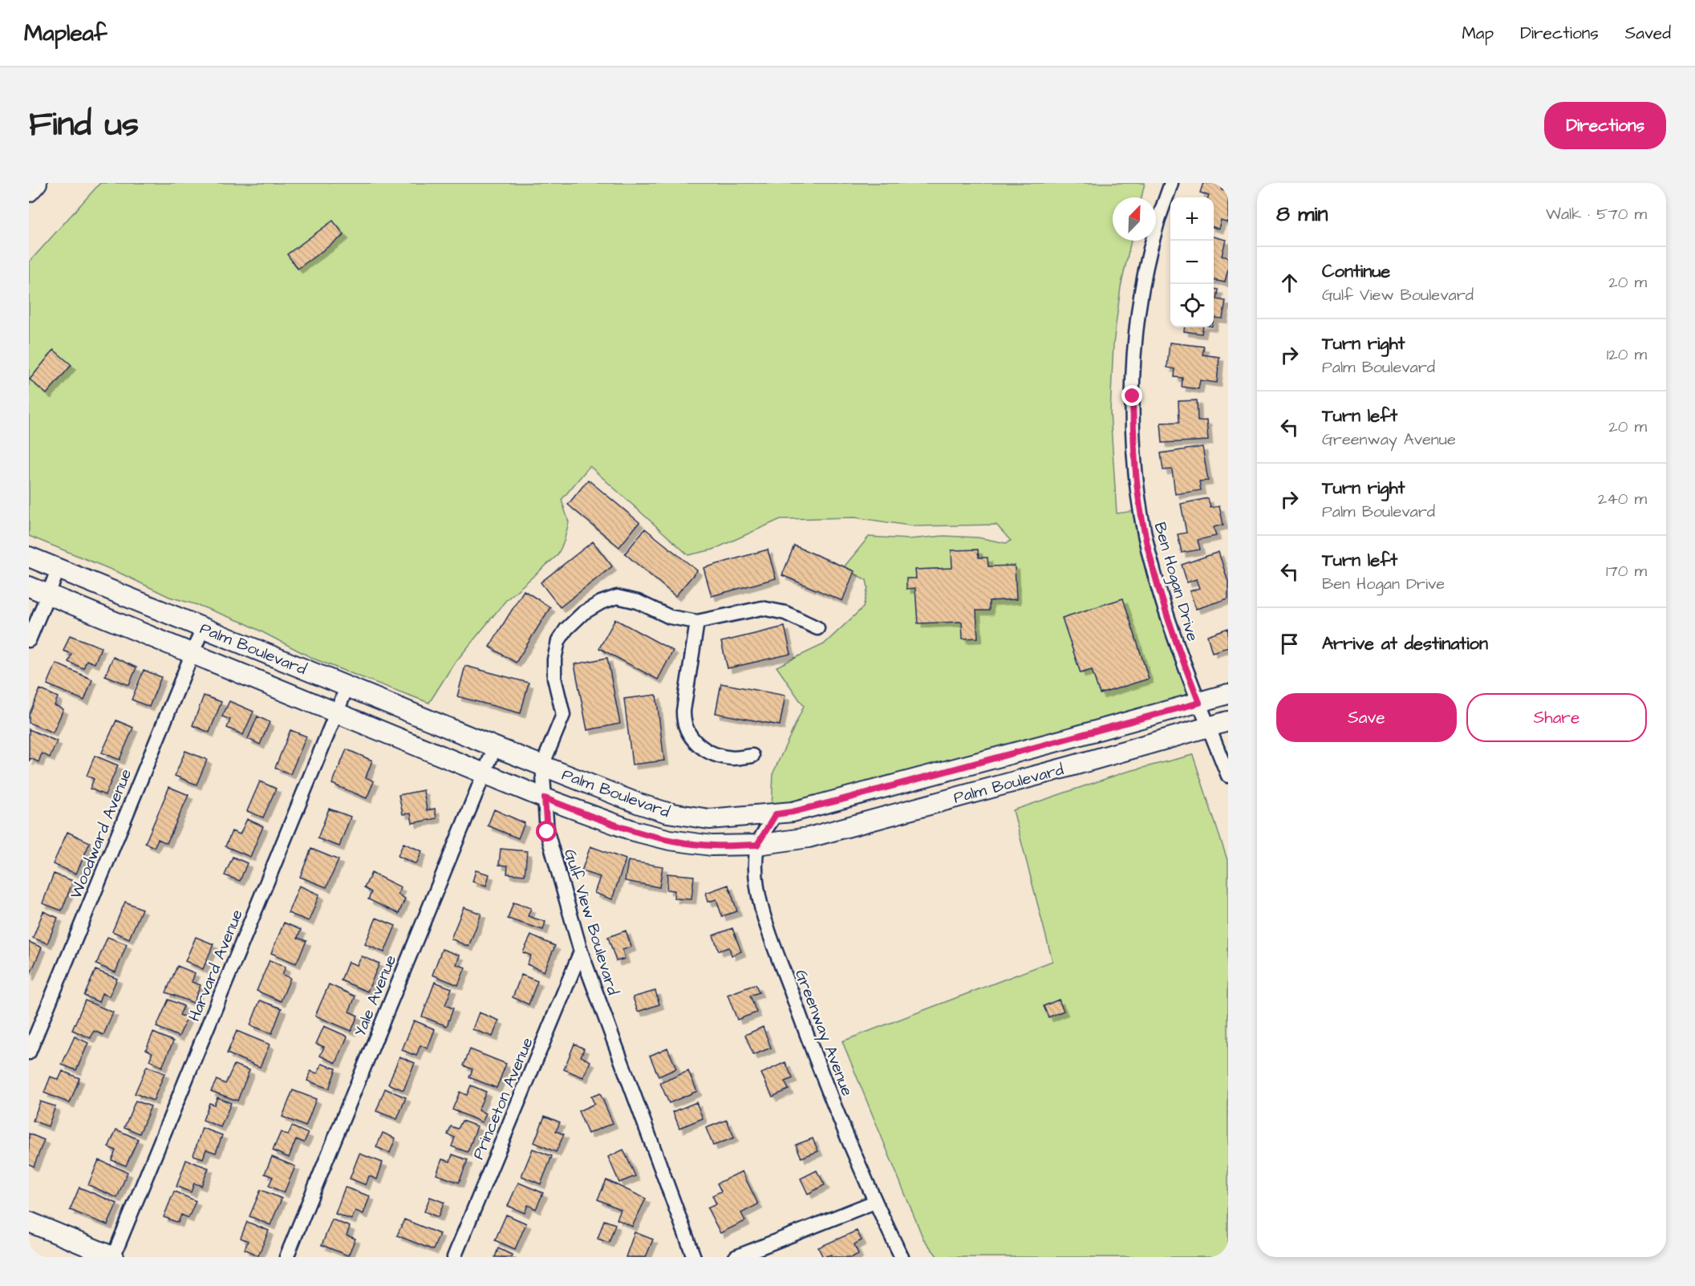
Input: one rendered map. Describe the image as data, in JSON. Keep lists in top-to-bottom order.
{
  "streets": {
    "street": [
      "Ben Hogan Drive",
      "Palm Boulevard",
      "Woodward Avenue",
      "Gulf View Boulevard",
      "Harvard Avenue",
      "Yale Avenue",
      "Greenway Avenue",
      "Princeton Avenue"
    ]
  },
  "crossings": [
    ["Ben Hogan Drive", "Palm Boulevard"],
    ["Palm Boulevard", "Woodward Avenue"],
    ["Palm Boulevard", "Gulf View Boulevard"],
    ["Palm Boulevard", "Harvard Avenue"],
    ["Palm Boulevard", "Yale Avenue"],
    ["Palm Boulevard", "Greenway Avenue"],
    ["Gulf View Boulevard", "Princeton Avenue"]
  ],
  "north": "top right",
  "page": {
    "header": "Mapleaf",
    "nav": ["Map", "Directions", "Saved"],
    "title": "Find us",
    "buttons": [
      "Directions",
      ["Save", "Share"]
    ],
    "heading": ["8 min", "Walk · 570 m"],
    "map_buttons": ["+", "−"],
    "list": [
      ["Continue", "Gulf View Boulevard", "20 m"],
      ["Turn right", "Palm Boulevard", "120 m"],
      ["Turn left", "Greenway Avenue", "20 m"],
      ["Turn right", "Palm Boulevard", "240 m"],
      ["Turn left", "Ben Hogan Drive", "170 m"],
      "Arrive at destination"
    ]
  }
}
